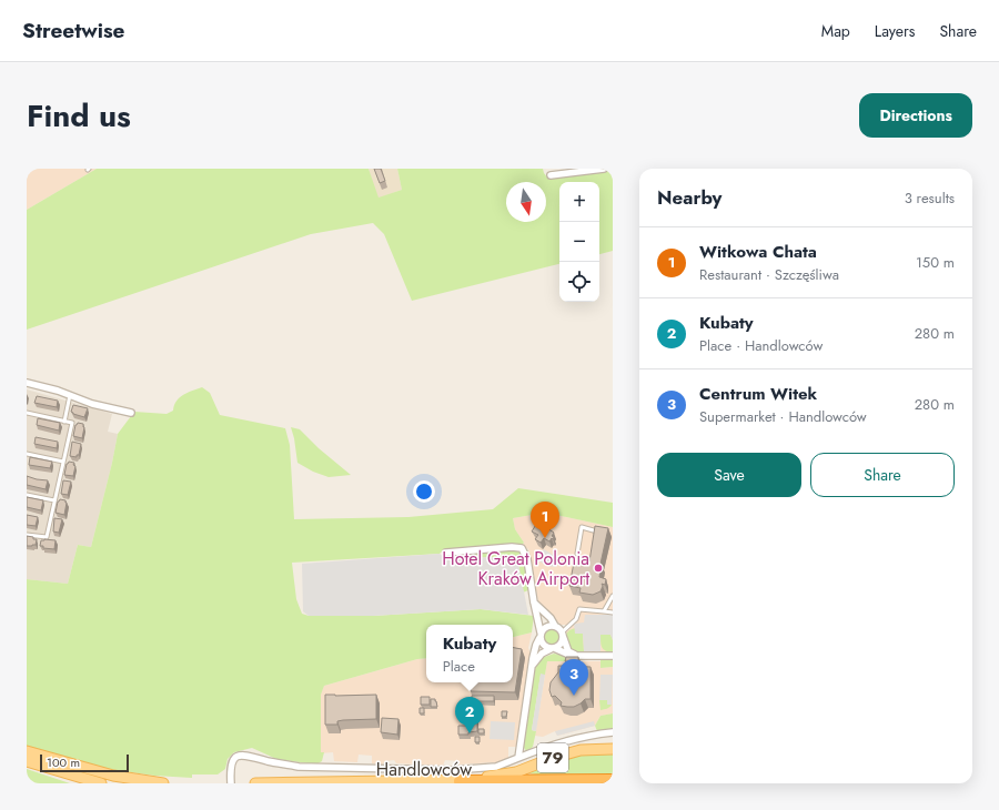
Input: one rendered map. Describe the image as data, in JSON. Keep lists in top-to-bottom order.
{
  "streets": {
    "main road": ["79"],
    "street": ["Handlowców"]
  },
  "places": ["Hotel Great Polonia Kraków Airport"],
  "scale_bar": "100 m",
  "north": "bottom",
  "page": {
    "header": "Streetwise",
    "nav": ["Map", "Layers", "Share"],
    "title": "Find us",
    "buttons": [
      "Directions",
      ["Save", "Share"]
    ],
    "heading": ["Nearby", "3 results"],
    "map_buttons": ["+", "−"],
    "list": [
      {
        "mark": "1",
        "name": "Witkowa Chata",
        "note": "Restaurant · Szczęśliwa",
        "value": "150 m"
      },
      {
        "mark": "2",
        "name": "Kubaty",
        "note": "Place · Handlowców",
        "value": "280 m"
      },
      {
        "mark": "3",
        "name": "Centrum Witek",
        "note": "Supermarket · Handlowców",
        "value": "280 m"
      }
    ],
    "pins": ["1", "3", "2"],
    "popup": ["Kubaty", "Place"],
    "scale": "100 m"
  }
}
